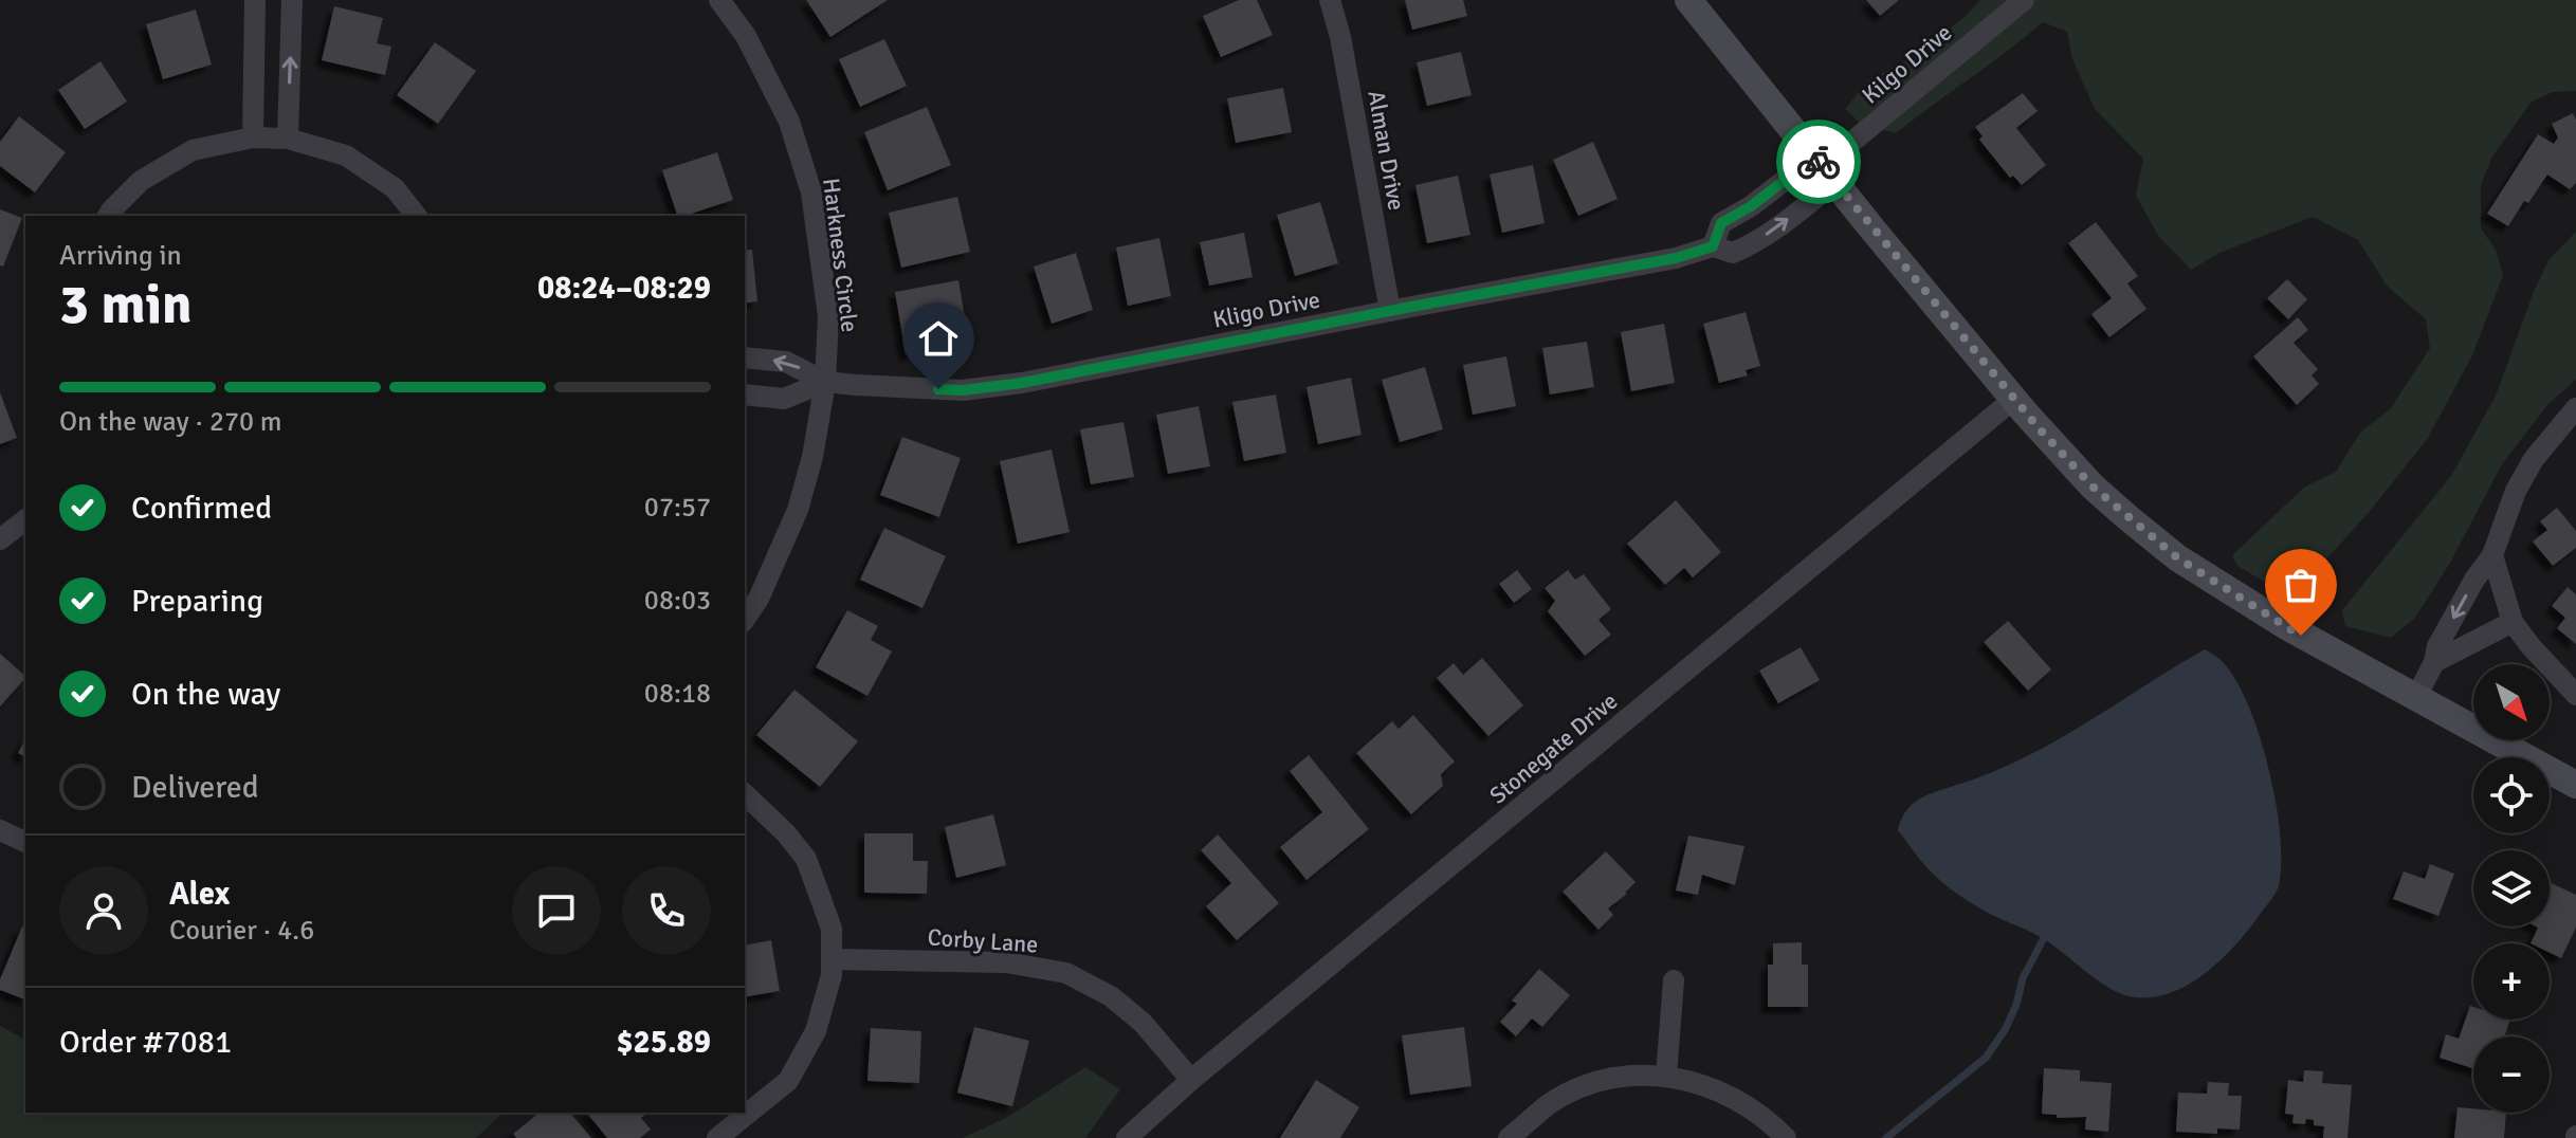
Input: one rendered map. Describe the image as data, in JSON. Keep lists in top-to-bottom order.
{
  "streets": {
    "street": [
      "Kilgo Drive",
      "Alman Drive",
      "Harkness Circle",
      "Kligo Drive",
      "Stonegate Drive",
      "Corby Lane"
    ]
  },
  "crossings": [
    ["Kilgo Drive", "Kligo Drive"],
    ["Alman Drive", "Kligo Drive"],
    ["Harkness Circle", "Kligo Drive"],
    ["Stonegate Drive", "Corby Lane"]
  ],
  "north": "bottom right",
  "page": {
    "heading": ["3 min", "Arriving in", "08:24–08:29"],
    "panel": [
      "Alex",
      "Courier · 4.6",
      "Order #7081",
      "$25.89"
    ],
    "bar": "On the way · 270 m",
    "list": [
      ["Confirmed", "07:57"],
      ["Preparing", "08:03"],
      ["On the way", "08:18"],
      "Delivered"
    ],
    "map_buttons": ["+", "−"]
  }
}
